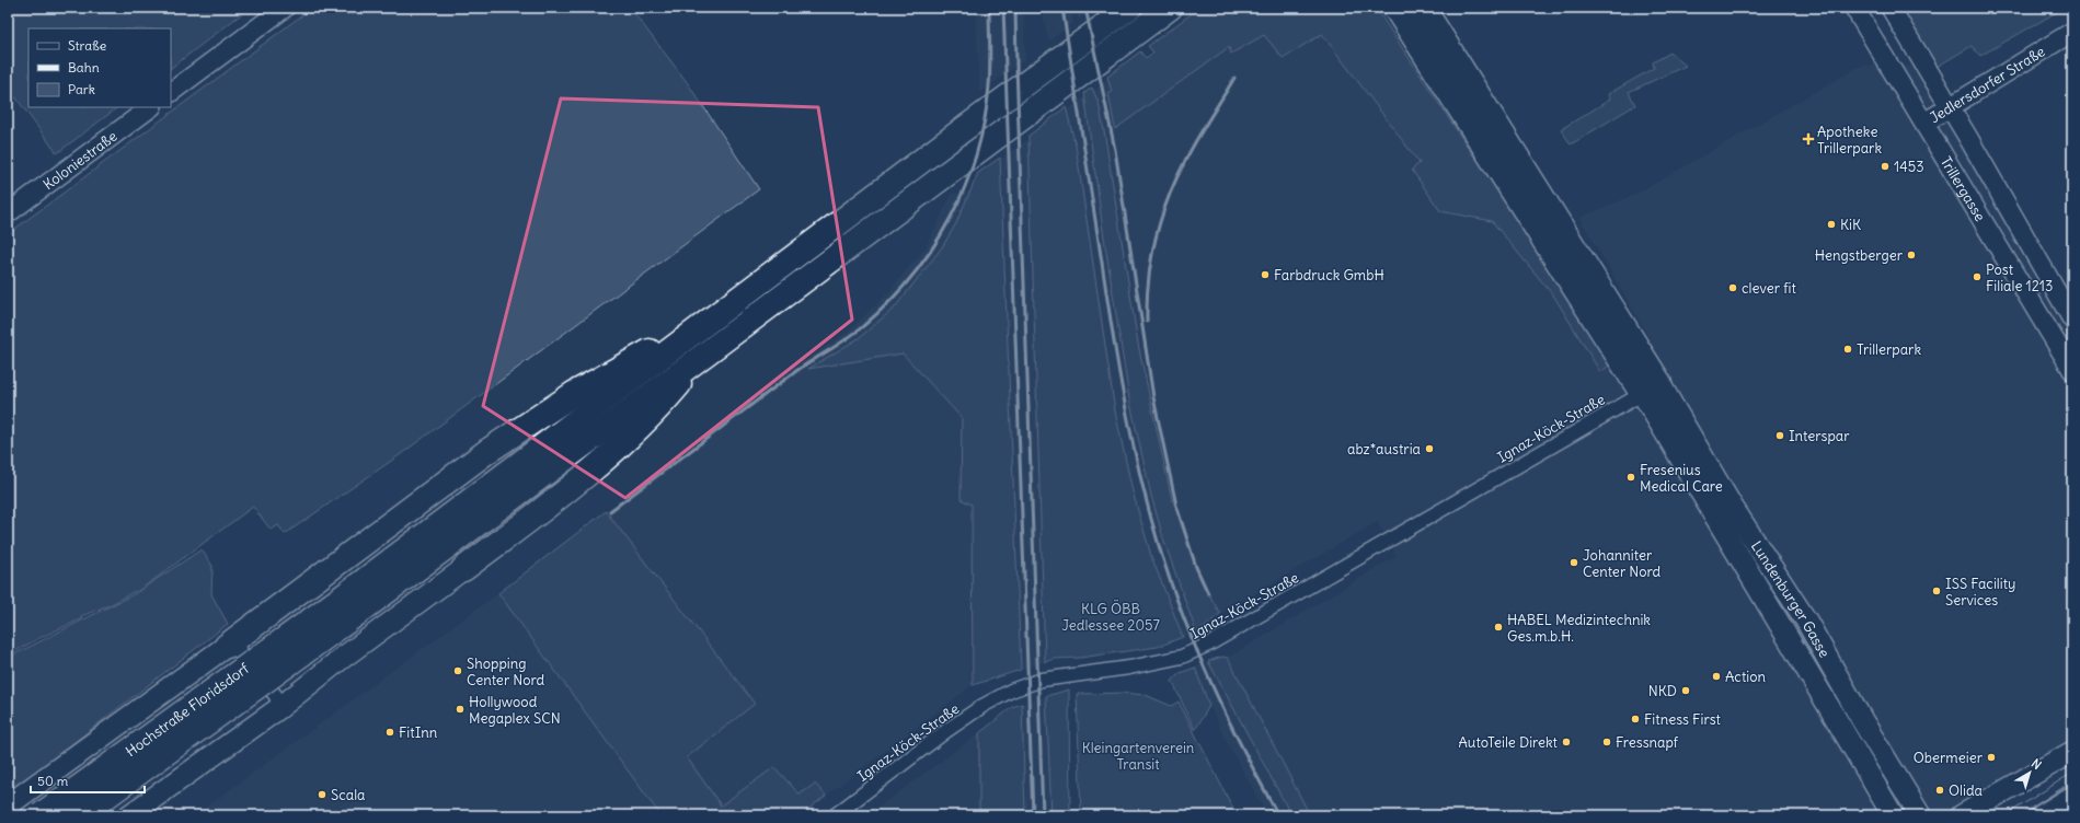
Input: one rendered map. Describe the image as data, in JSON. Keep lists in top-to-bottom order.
{
  "streets": {
    "highway": ["Hochstraße Floridsdorf"],
    "main road": ["Lundenburger Gasse"],
    "street": [
      "Jedlersdorfer Straße",
      "Koloniestraße",
      "Trillergasse",
      "Ignaz-Köck-Straße"
    ]
  },
  "crossings": [
    ["Jedlersdorfer Straße", "Trillergasse"],
    ["Ignaz-Köck-Straße", "Lundenburger Gasse"]
  ],
  "parks": ["KLG ÖBB Jedlessee 2057", "Kleingartenverein Transit"],
  "places": {
    "health": ["Apotheke Trillerpark"],
    "other": [
      "1453",
      "KiK",
      "Hengstberger",
      "Farbdruck GmbH",
      "Post Filiale 1213",
      "clever fit",
      "Trillerpark",
      "Interspar",
      "abz*austria",
      "Fresenius Medical Care",
      "Johanniter Center Nord",
      "ISS Facility Services",
      "HABEL Medizintechnik Ges.m.b.H.",
      "Shopping Center Nord",
      "Action",
      "NKD",
      "Hollywood Megaplex SCN",
      "Fitness First",
      "FitInn",
      "AutoTeile Direkt",
      "Fressnapf",
      "Obermeier",
      "Olida",
      "Scala"
    ]
  },
  "legend": ["Straße", "Bahn", "Park"],
  "scale_bar": "50 m",
  "north": "top right"
}
